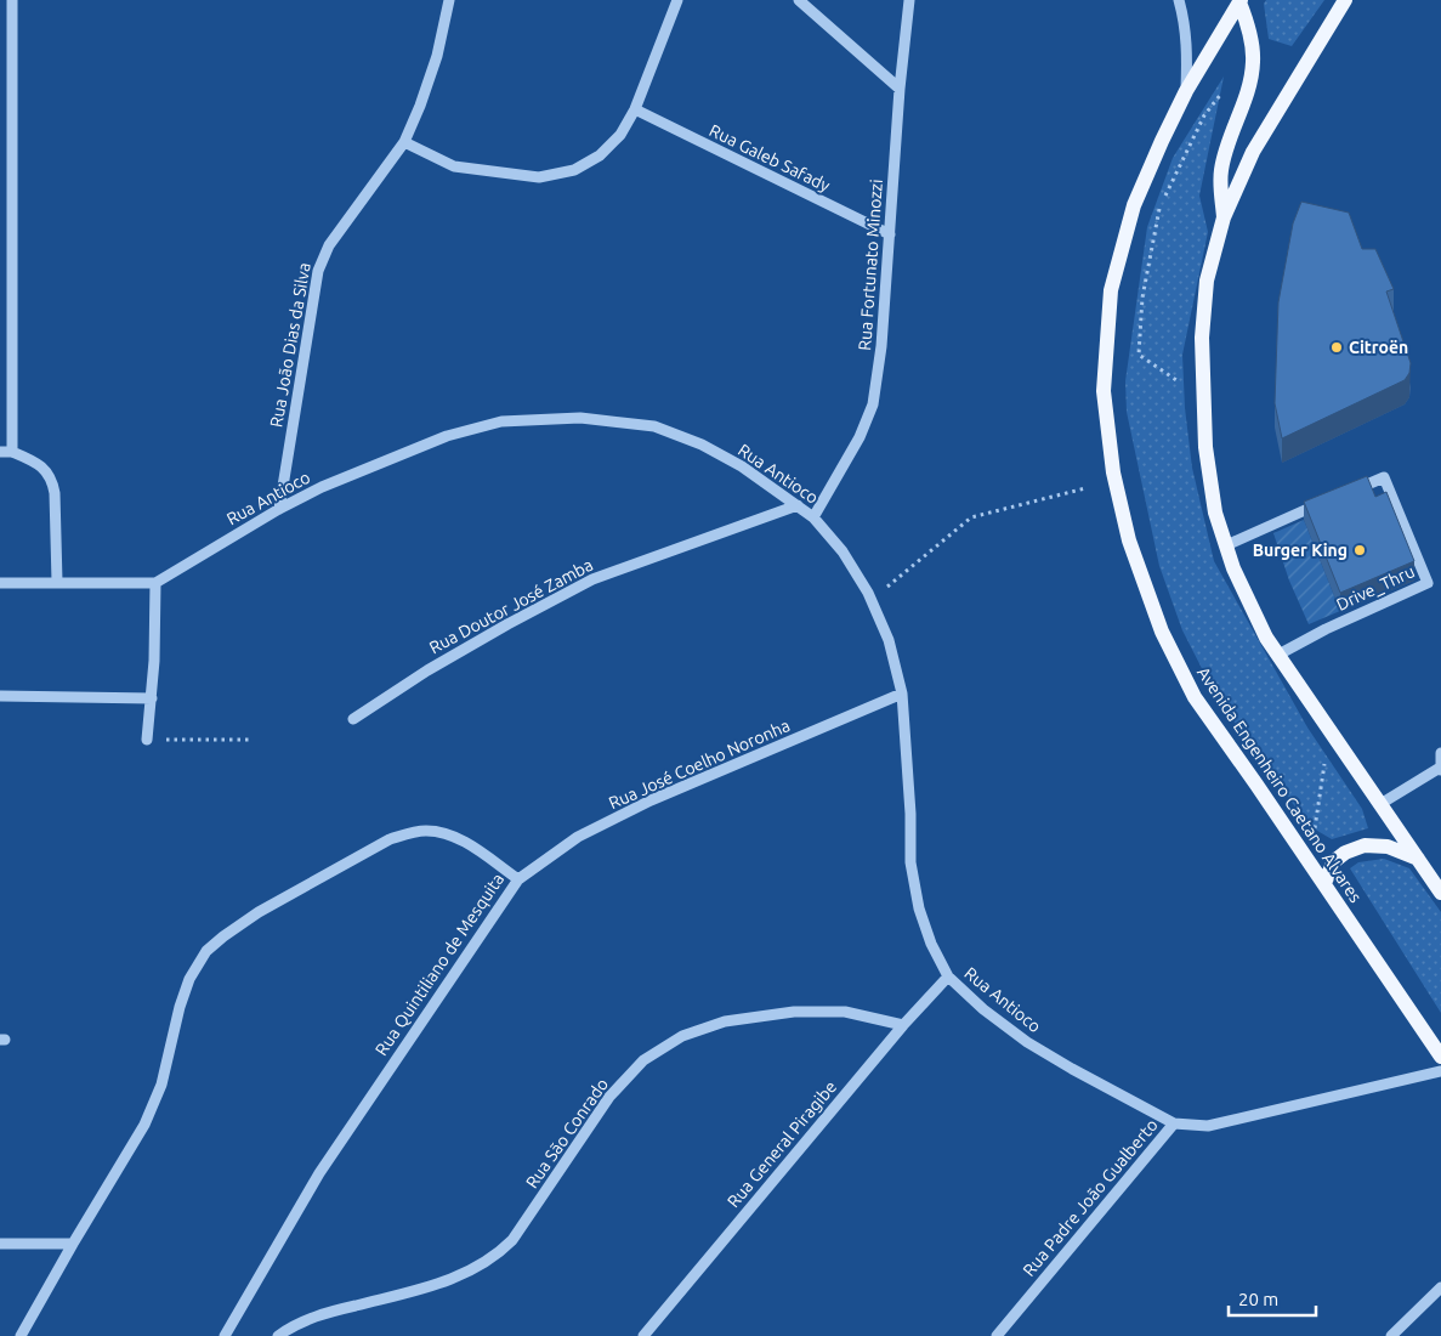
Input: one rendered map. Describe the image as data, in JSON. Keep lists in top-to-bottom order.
{
  "streets": {
    "main road": ["Avenida Engenheiro Caetano Alvares"],
    "street": [
      "Rua Galeb Safady",
      "Rua Fortunato Minozzi",
      "Rua João Dias da Silva",
      "Rua Antioco",
      "Drive_Thru",
      "Rua Doutor José Zamba",
      "Rua José Coelho Noronha",
      "Rua Quintiliano de Mesquita",
      "Rua São Conrado",
      "Rua General Piragibe",
      "Rua Padre João Gualberto"
    ]
  },
  "crossings": [
    ["Rua Galeb Safady", "Rua Fortunato Minozzi"],
    ["Rua Fortunato Minozzi", "Rua Antioco"],
    ["Rua João Dias da Silva", "Rua Antioco"],
    ["Rua Antioco", "Rua Doutor José Zamba"],
    ["Rua Antioco", "Rua José Coelho Noronha"],
    ["Rua Antioco", "Rua General Piragibe"],
    ["Rua Antioco", "Rua Padre João Gualberto"],
    ["Rua José Coelho Noronha", "Rua Quintiliano de Mesquita"],
    ["Rua São Conrado", "Rua General Piragibe"]
  ],
  "places": ["Citroën", "Burger King"],
  "scale_bar": "20 m"
}
